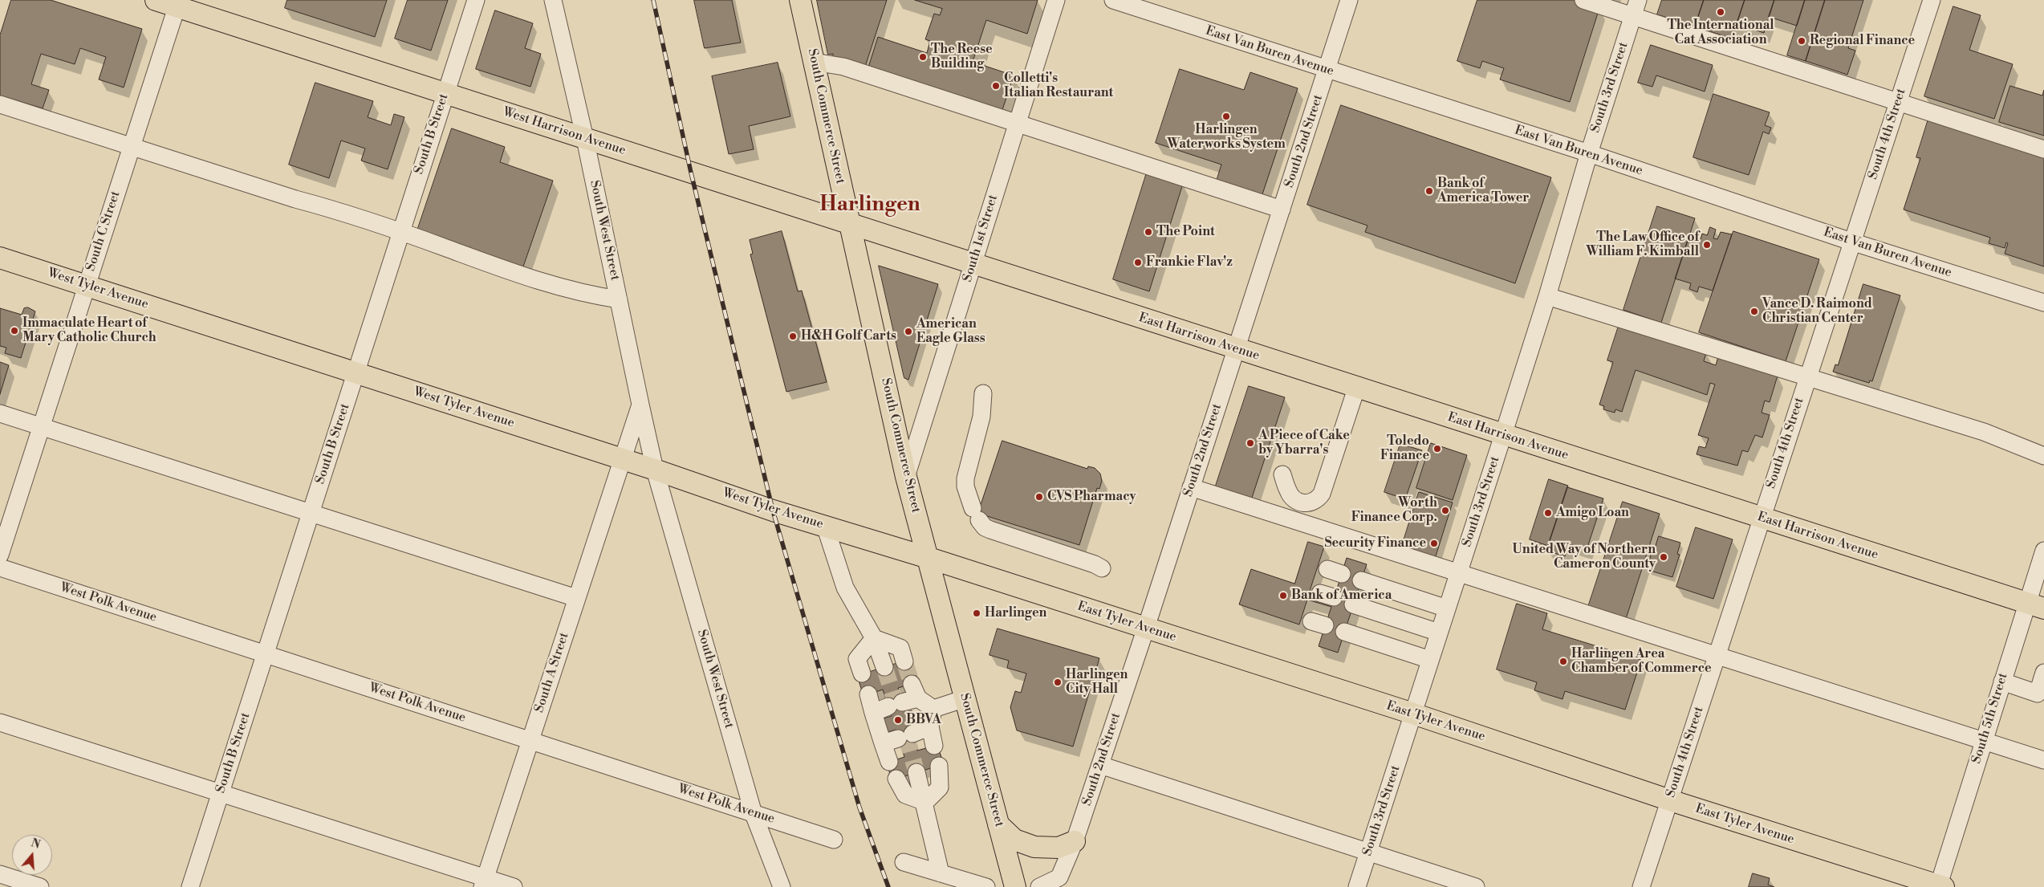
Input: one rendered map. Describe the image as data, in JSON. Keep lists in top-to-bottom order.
{
  "streets": {
    "main road": [
      "South Commerce Street",
      "West Harrison Avenue",
      "West Tyler Avenue",
      "East Harrison Avenue",
      "East Tyler Avenue"
    ],
    "street": [
      "East Van Buren Avenue",
      "South 3rd Street",
      "South B Street",
      "South 4th Street",
      "South 2nd Street",
      "South West Street",
      "South C Street",
      "South 1st Street",
      "West Polk Avenue",
      "South A Street",
      "South 5th Street"
    ]
  },
  "crossings": [
    ["East Van Buren Avenue", "South 3rd Street"],
    ["East Van Buren Avenue", "South 4th Street"],
    ["East Van Buren Avenue", "South 2nd Street"],
    ["South 3rd Street", "East Harrison Avenue"],
    ["South 3rd Street", "East Tyler Avenue"],
    ["South Commerce Street", "West Harrison Avenue"],
    ["South Commerce Street", "South 1st Street"],
    ["South Commerce Street", "West Tyler Avenue"],
    ["South Commerce Street", "East Tyler Avenue"],
    ["West Harrison Avenue", "South B Street"],
    ["West Harrison Avenue", "South West Street"],
    ["West Harrison Avenue", "South C Street"],
    ["West Harrison Avenue", "South 1st Street"],
    ["West Harrison Avenue", "East Harrison Avenue"],
    ["South B Street", "West Tyler Avenue"],
    ["South B Street", "West Polk Avenue"],
    ["South 4th Street", "East Harrison Avenue"],
    ["South 4th Street", "East Tyler Avenue"],
    ["South 2nd Street", "East Harrison Avenue"],
    ["South 2nd Street", "East Tyler Avenue"],
    ["South West Street", "West Tyler Avenue"],
    ["South West Street", "West Polk Avenue"],
    ["South C Street", "West Tyler Avenue"],
    ["South 1st Street", "East Harrison Avenue"],
    ["West Tyler Avenue", "East Tyler Avenue"],
    ["West Tyler Avenue", "South A Street"],
    ["East Harrison Avenue", "South 5th Street"],
    ["West Polk Avenue", "South A Street"],
    ["East Tyler Avenue", "South 5th Street"]
  ],
  "districts": ["Harlingen"],
  "places": [
    "The International Cat Association",
    "Regional Finance",
    "The Reese Building",
    "Colletti's Italian Restaurant",
    "Harlingen Waterworks System",
    "Bank of America Tower",
    "The Point",
    "The Law Office of William F. Kimball",
    "Frankie Flav'z",
    "Vance D. Raimond Christian Center",
    "Immaculate Heart of Mary Catholic Church",
    "American Eagle Glass",
    "H&H Golf Carts",
    "A Piece of Cake by Ybarra's",
    "Toledo Finance",
    "CVS Pharmacy",
    "Worth Finance Corp.",
    "Amigo Loan",
    "Security Finance",
    "United Way of Northern Cameron County",
    "Bank of America",
    "Harlingen",
    "Harlingen Area Chamber of Commerce",
    "Harlingen City Hall",
    "BBVA"
  ],
  "north": "top"
}
